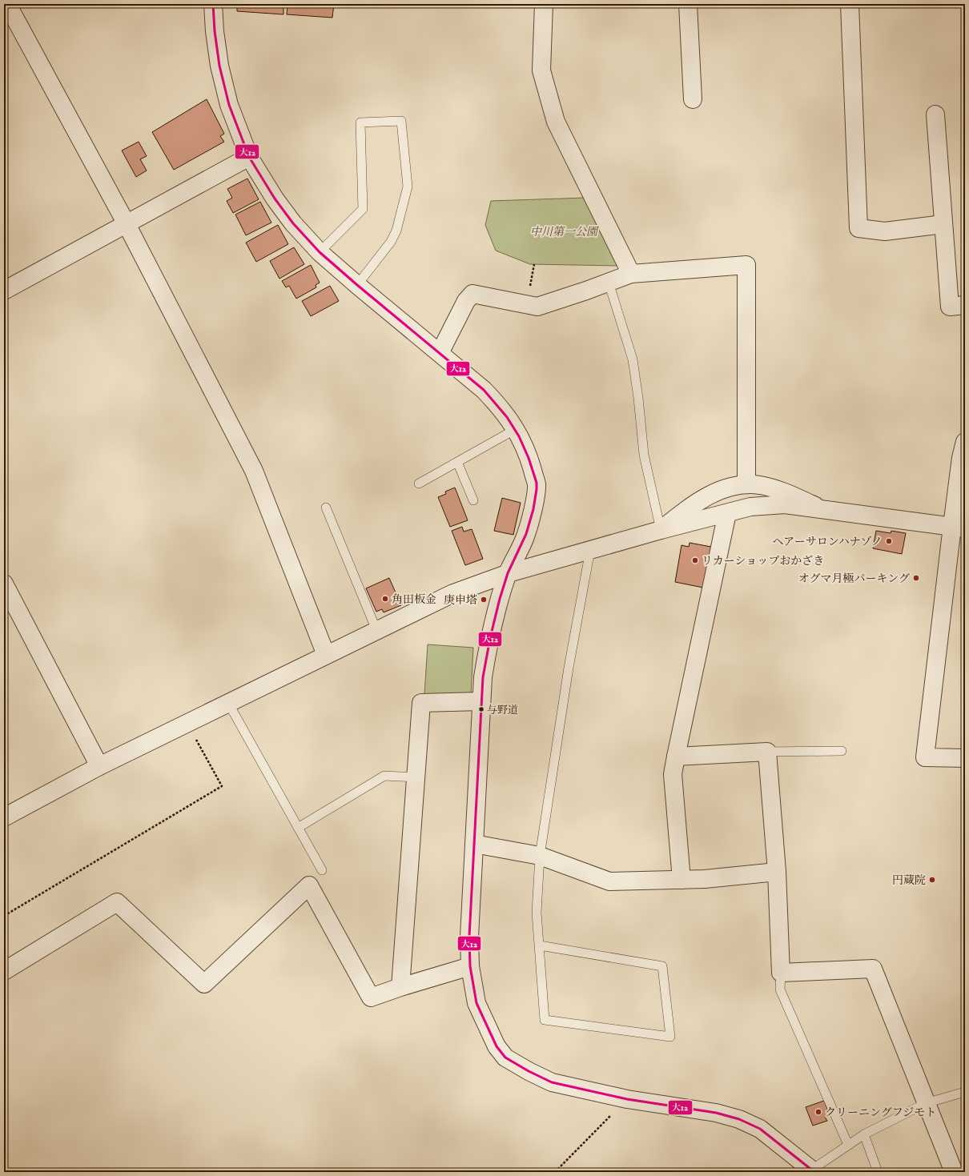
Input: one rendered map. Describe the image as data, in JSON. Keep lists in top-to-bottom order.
{
  "parks": ["中川第一公園"],
  "places": [
    "ヘアーサロンハナゾノ",
    "リカーショップおかざき",
    "オグマ月極パーキング",
    "角田板金",
    "庚申塔",
    "与野道",
    "円蔵院",
    "クリーニングフジモト"
  ],
  "lines": ["transit line 大12"]
}
